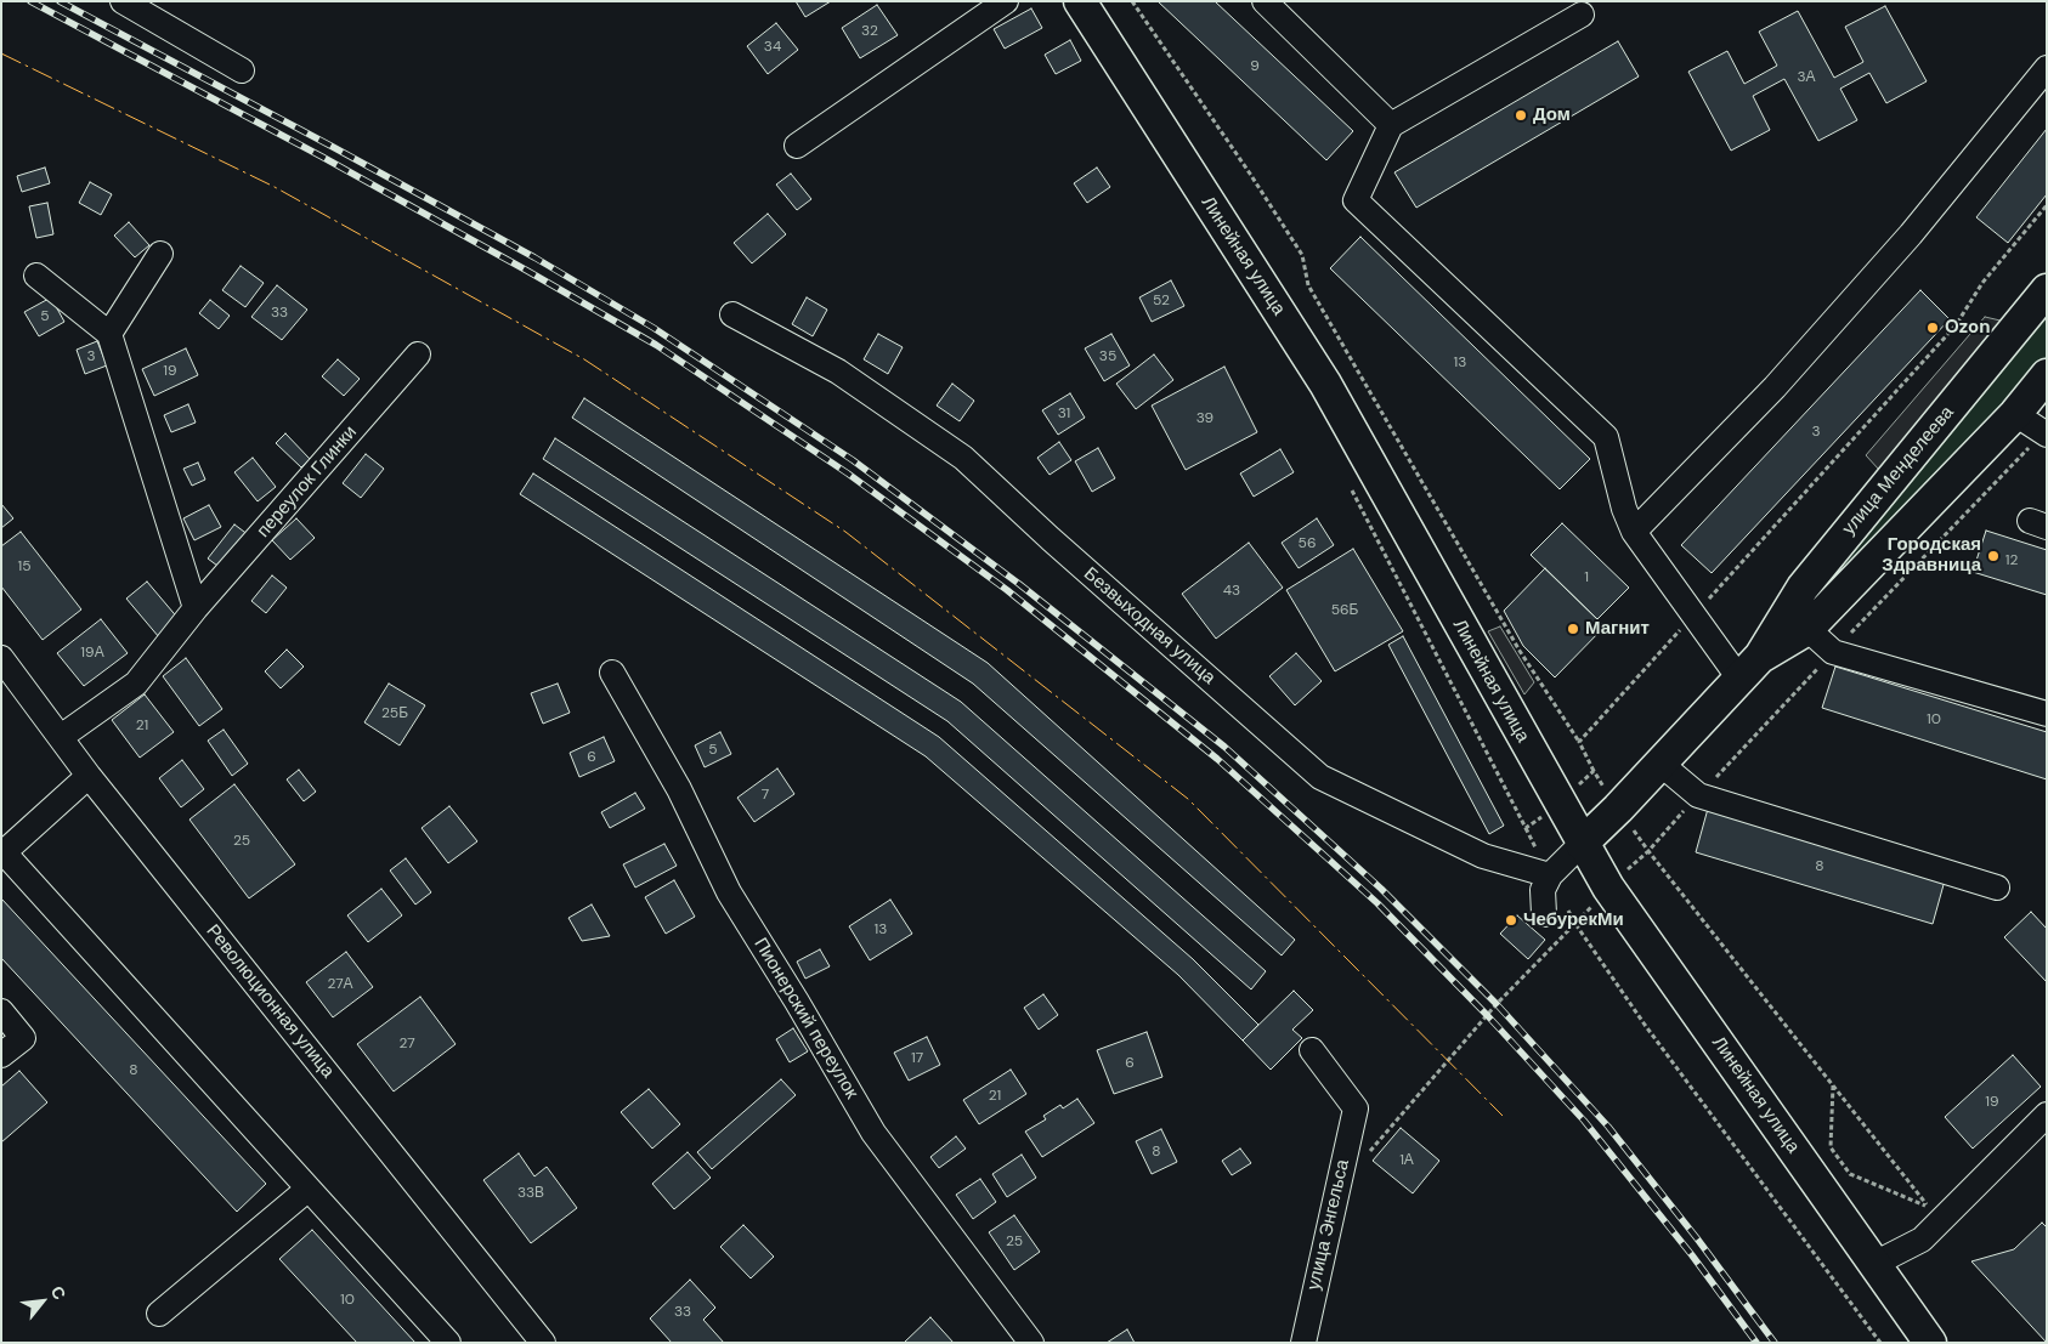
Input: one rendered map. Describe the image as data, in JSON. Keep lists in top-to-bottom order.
{
  "streets": {
    "main road": ["Линейная улица", "улица Менделеева"],
    "street": [
      "переулок Глинки",
      "Безвыходная улица",
      "Революционная улица",
      "Пионерский переулок",
      "улица Энгельса"
    ]
  },
  "crossings": [
    ["Линейная улица", "улица Менделеева"],
    ["переулок Глинки", "Революционная улица"]
  ],
  "places": [
    "Дом",
    "Ozon",
    "Городская Здравница",
    "Магнит",
    "ЧебурекМи"
  ],
  "house_numbers": [
    "32",
    "34",
    "9",
    "3А",
    "52",
    "33",
    "5",
    "3",
    "35",
    "13",
    "19",
    "31",
    "39",
    "3",
    "56",
    "12",
    "15",
    "1",
    "43",
    "56Б",
    "19А",
    "25Б",
    "10",
    "21",
    "5",
    "6",
    "7",
    "25",
    "8",
    "13",
    "27А",
    "27",
    "17",
    "6",
    "8",
    "21",
    "19",
    "8",
    "1А",
    "33В",
    "25",
    "10",
    "33"
  ],
  "north": "top right"
}
